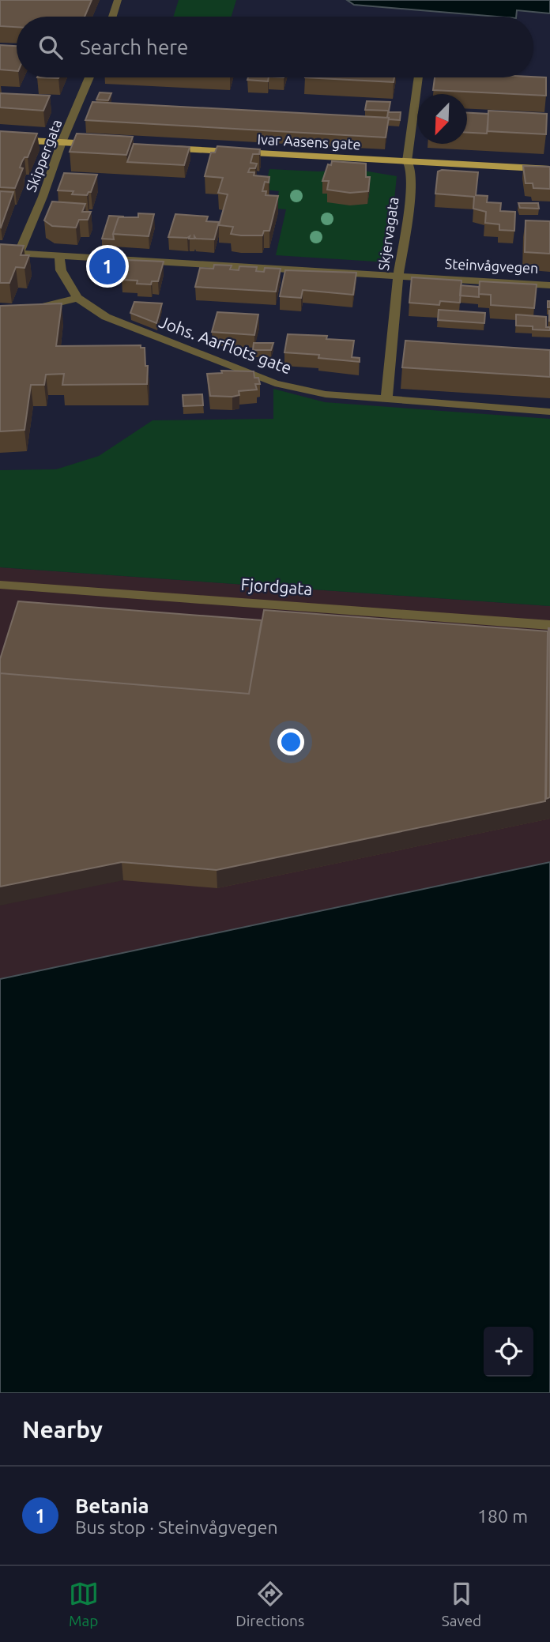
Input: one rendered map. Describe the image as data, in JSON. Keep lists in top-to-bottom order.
{
  "streets": {
    "main road": ["Ivar Aasens gate"],
    "street": [
      "Skippergata",
      "Skjervagata",
      "Steinvågvegen",
      "Johs. Aarflots gate",
      "Fjordgata"
    ]
  },
  "crossings": [
    ["Ivar Aasens gate", "Skjervagata"],
    ["Skippergata", "Steinvågvegen"],
    ["Skjervagata", "Steinvågvegen"],
    ["Skjervagata", "Johs. Aarflots gate"],
    ["Steinvågvegen", "Johs. Aarflots gate"]
  ],
  "north": "bottom left",
  "page": {
    "search": "Search here",
    "pins": "1",
    "heading": "Nearby",
    "list": [
      {
        "mark": "1",
        "name": "Betania",
        "note": "Bus stop · Steinvågvegen",
        "value": "180 m"
      }
    ],
    "nav": ["Map", "Directions", "Saved"]
  }
}
